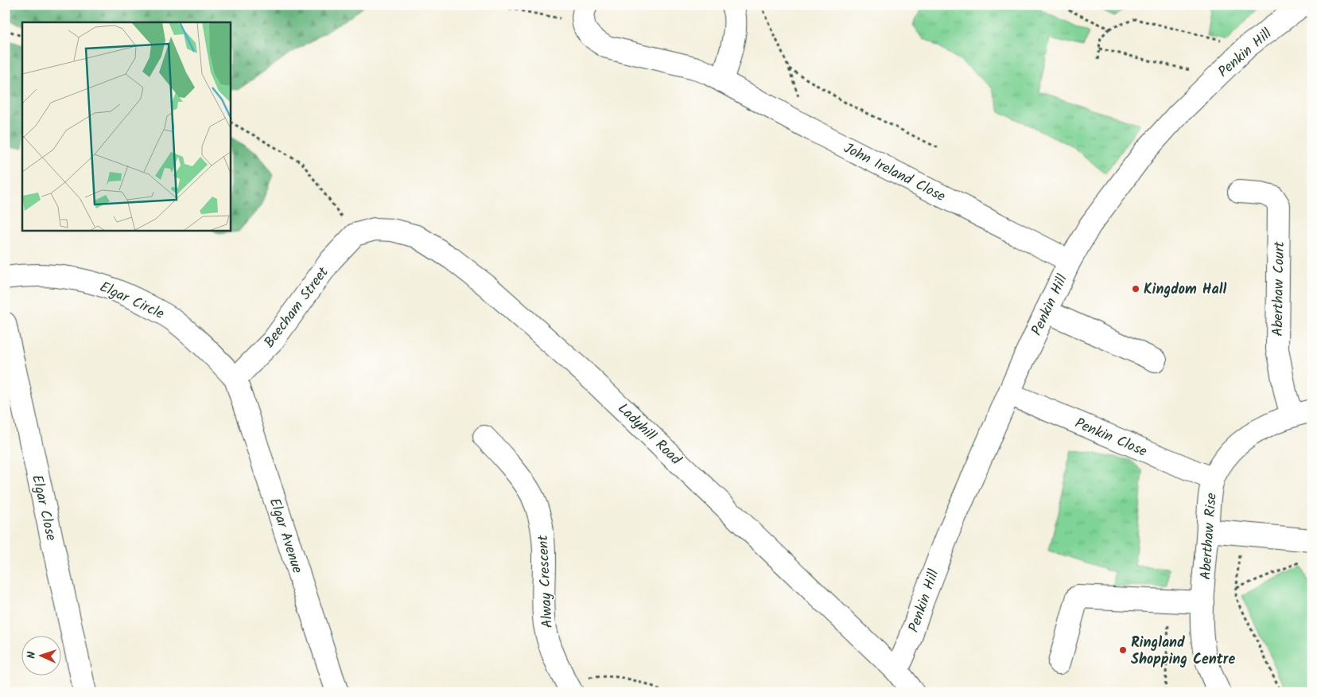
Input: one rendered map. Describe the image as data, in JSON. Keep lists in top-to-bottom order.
{
  "streets": {
    "street": [
      "Penkin Hill",
      "John Ireland Close",
      "Aberthaw Court",
      "Elgar Circle",
      "Beecham Street",
      "Ladyhill Road",
      "Penkin Close",
      "Elgar Close",
      "Elgar Avenue",
      "Aberthaw Rise",
      "Alway Crescent"
    ]
  },
  "crossings": [
    ["Penkin Hill", "John Ireland Close"],
    ["Penkin Hill", "Ladyhill Road"],
    ["Penkin Hill", "Penkin Close"],
    ["Aberthaw Court", "Aberthaw Rise"],
    ["Elgar Circle", "Beecham Street"],
    ["Elgar Circle", "Elgar Avenue"],
    ["Beecham Street", "Ladyhill Road"],
    ["Beecham Street", "Elgar Avenue"],
    ["Penkin Close", "Aberthaw Rise"]
  ],
  "places": ["Kingdom Hall", "Ringland Shopping Centre"],
  "north": "left"
}
